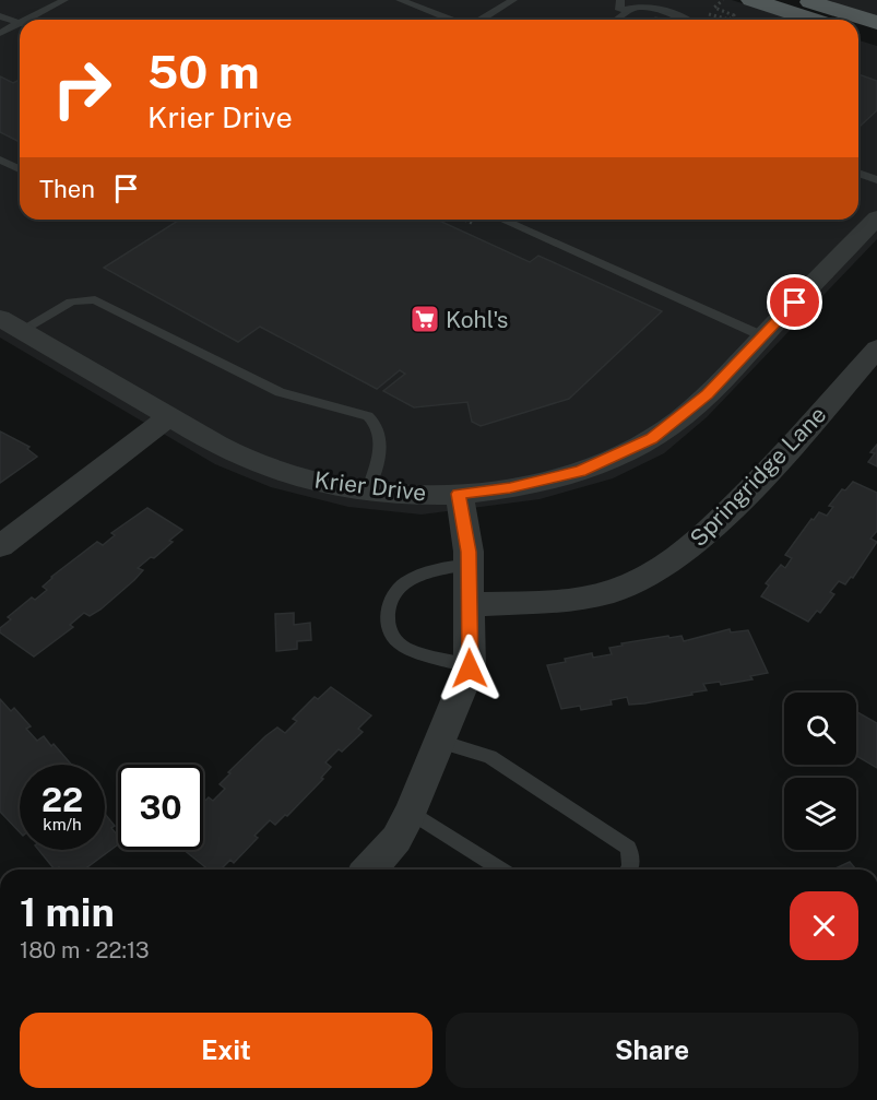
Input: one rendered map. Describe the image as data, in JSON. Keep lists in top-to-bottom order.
{
  "streets": {
    "street": ["Springridge Lane", "Krier Drive"]
  },
  "places": {
    "supermarket": ["Kohl's"]
  },
  "page": {
    "turn": ["50 m", "Krier Drive"],
    "then": "Then",
    "speed": "22 km/h",
    "limit": "30",
    "heading": ["1 min", "180 m · 22:13"],
    "buttons": ["Exit", "Share"]
  }
}
